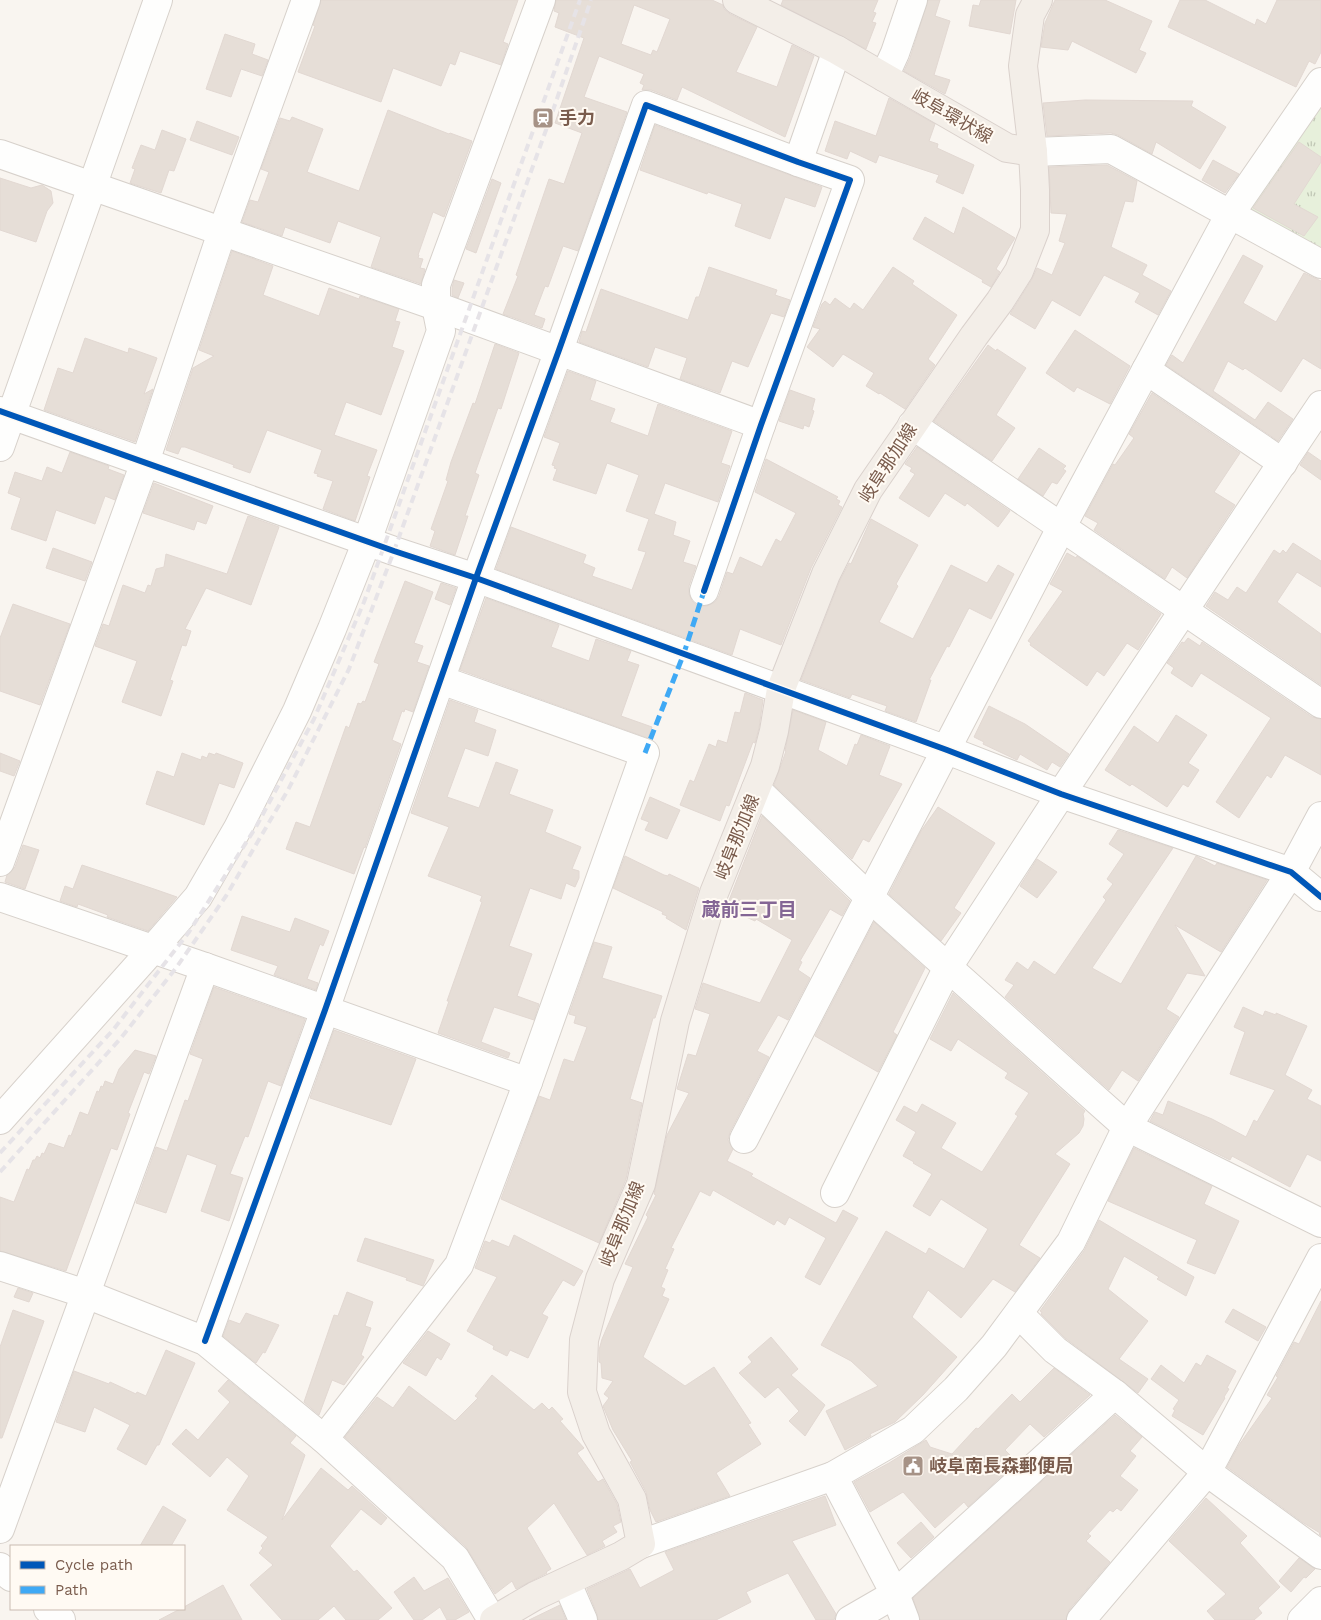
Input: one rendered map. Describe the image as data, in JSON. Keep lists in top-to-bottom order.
{
  "streets": {
    "main road": ["岐阜環状線", "岐阜那加線"]
  },
  "crossings": [
    ["岐阜環状線", "岐阜那加線"]
  ],
  "districts": ["蔵前三丁目"],
  "places": {
    "station": ["手力"],
    "public building": ["岐阜南長森郵便局"]
  },
  "legend": ["Cycle path", "Path"]
}
